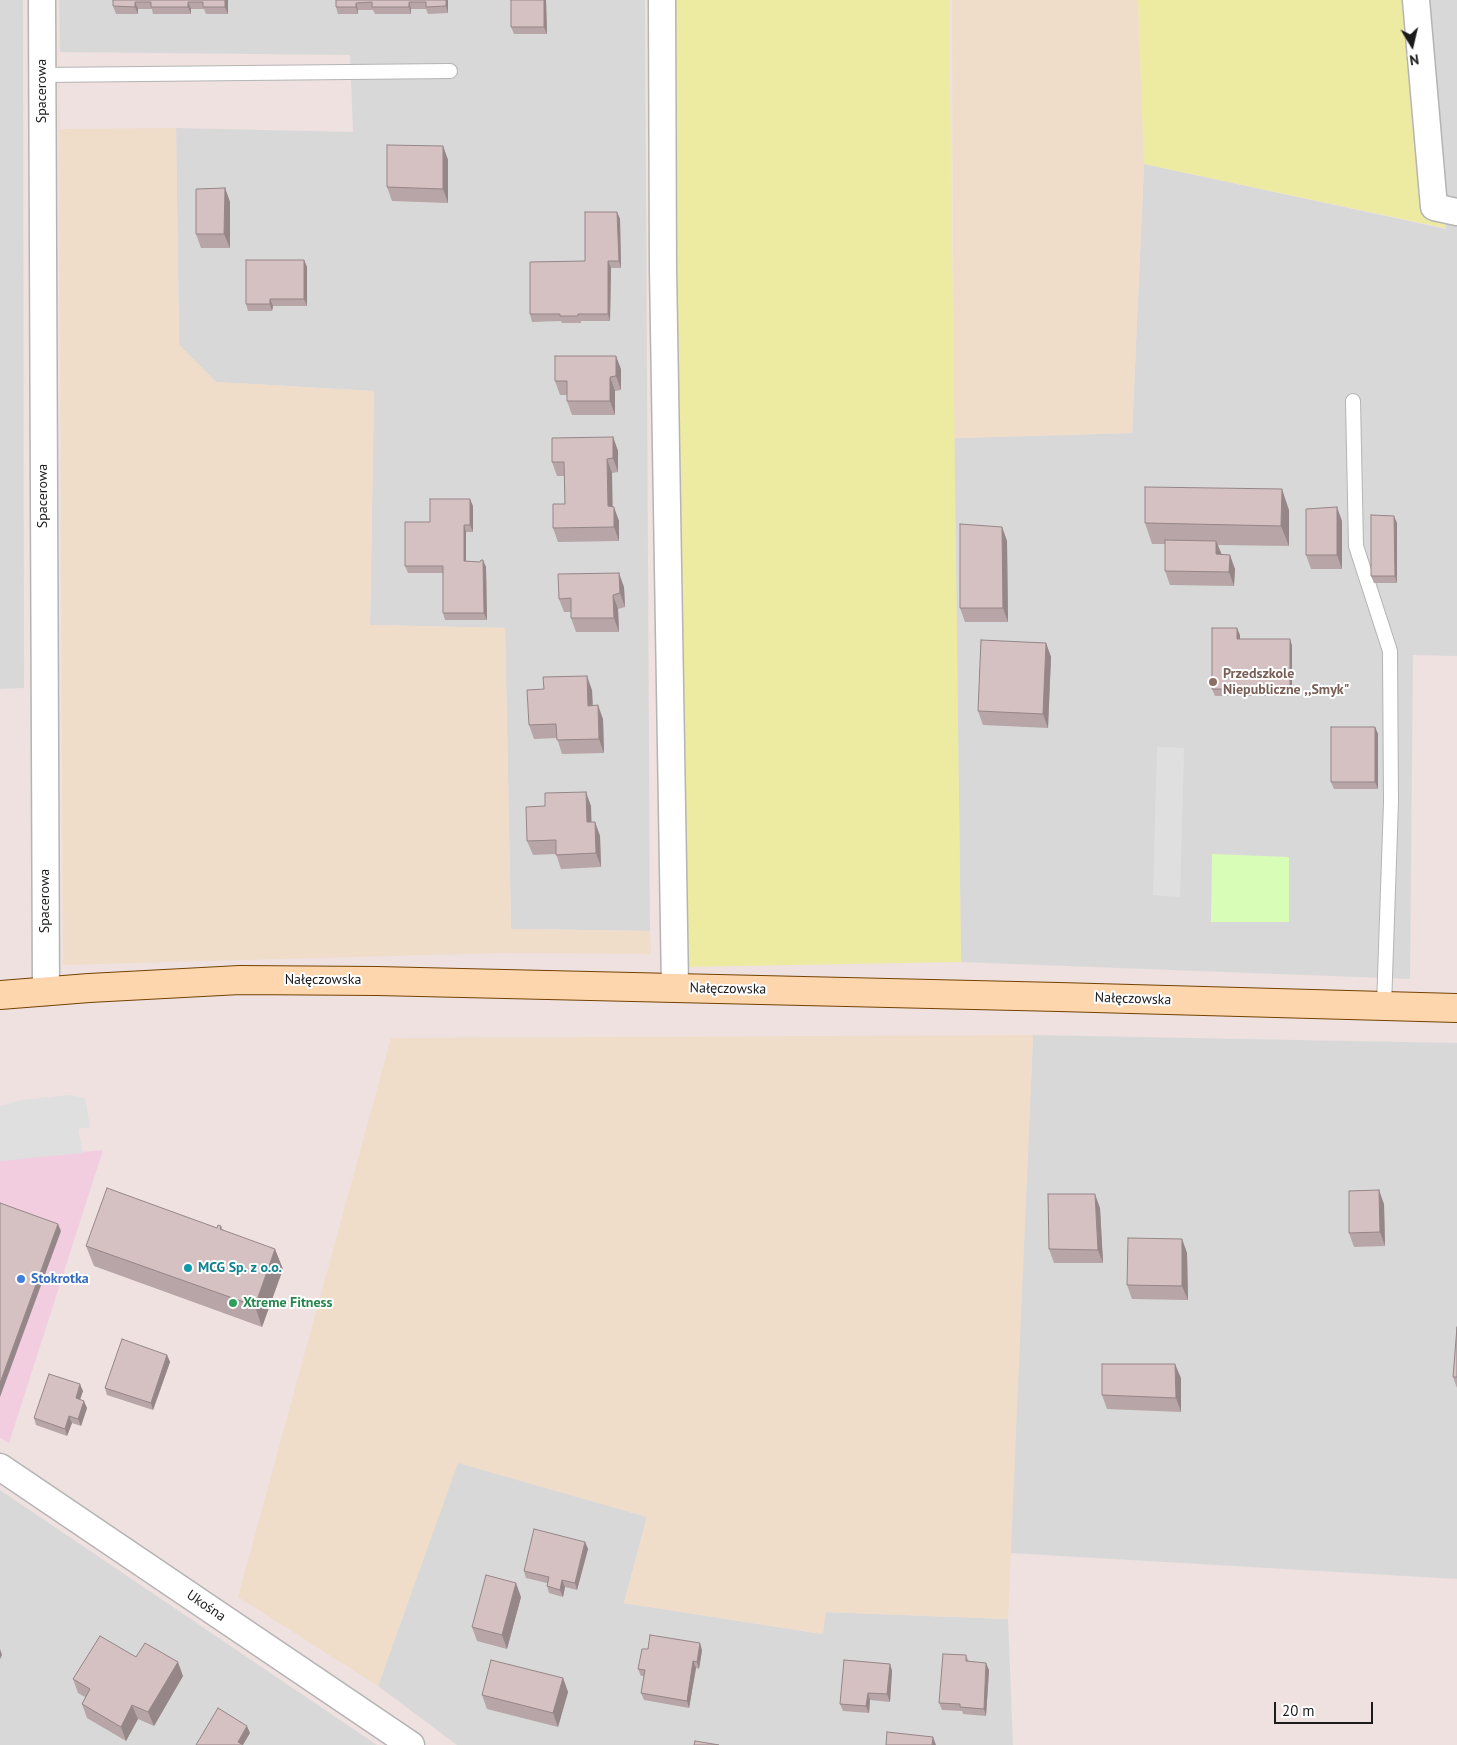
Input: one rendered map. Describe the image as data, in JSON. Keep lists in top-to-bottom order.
{
  "streets": {
    "main road": ["Nałęczowska"],
    "street": ["Spacerowa", "Ukośna"]
  },
  "crossings": [
    ["Spacerowa", "Nałęczowska"]
  ],
  "places": [
    "Przedszkole Niepubliczne ,,Smyk\"",
    "MCG Sp. z o.o.",
    "Stokrotka",
    "Xtreme Fitness"
  ],
  "scale_bar": "20 m",
  "north": "bottom"
}
